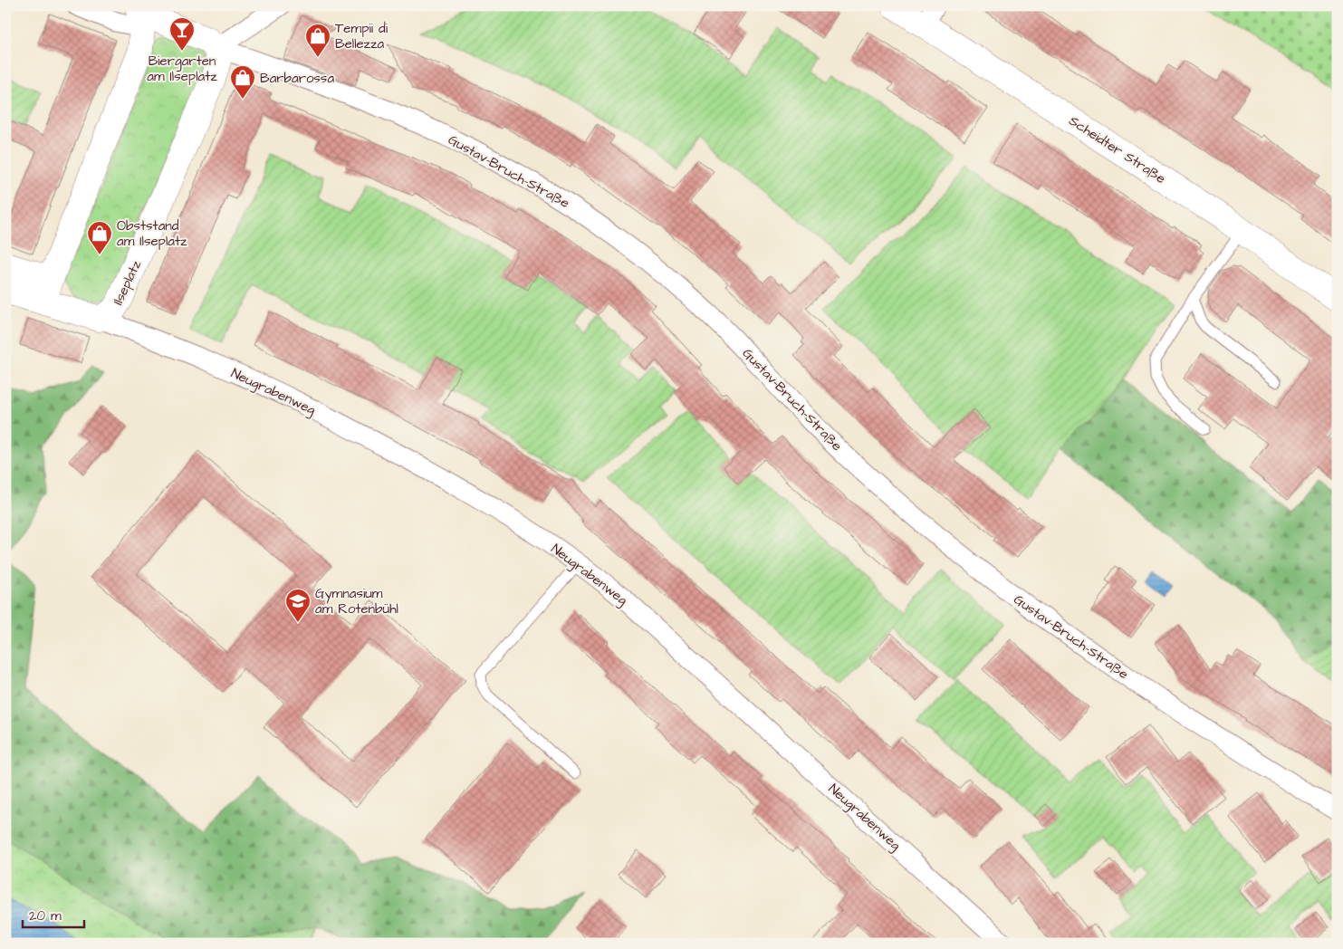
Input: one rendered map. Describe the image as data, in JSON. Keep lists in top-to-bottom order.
{
  "streets": {
    "main road": ["Scheidter Straße", "Ilseplatz"],
    "street": ["Gustav-Bruch-Straße", "Neugrabenweg"]
  },
  "crossings": [
    ["Gustav-Bruch-Straße", "Ilseplatz"],
    ["Ilseplatz", "Neugrabenweg"]
  ],
  "places": {
    "bar": ["Biergarten am Ilseplatz"],
    "shop": ["Tempii di Bellezza", "Barbarossa", "Obststand am Ilseplatz"],
    "school or university": ["Gymnasium am Rotenbühl"]
  },
  "scale_bar": "20 m"
}
